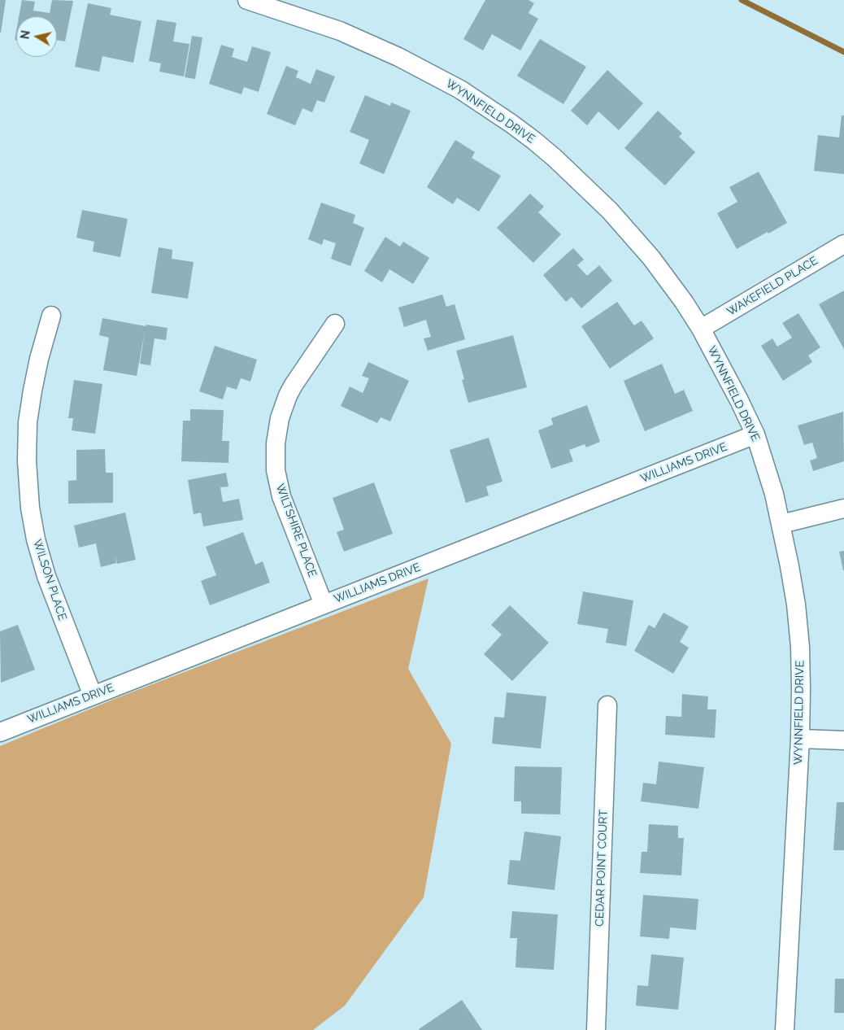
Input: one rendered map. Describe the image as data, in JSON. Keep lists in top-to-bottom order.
{
  "streets": {
    "street": [
      "WYNNFIELD DRIVE",
      "WAKEFIELD PLACE",
      "WILLIAMS DRIVE",
      "WILTSHIRE PLACE",
      "WILSON PLACE",
      "CEDAR POINT COURT"
    ]
  },
  "crossings": [
    ["WYNNFIELD DRIVE", "WAKEFIELD PLACE"],
    ["WYNNFIELD DRIVE", "WILLIAMS DRIVE"],
    ["WILLIAMS DRIVE", "WILTSHIRE PLACE"],
    ["WILLIAMS DRIVE", "WILSON PLACE"]
  ],
  "north": "left"
}
